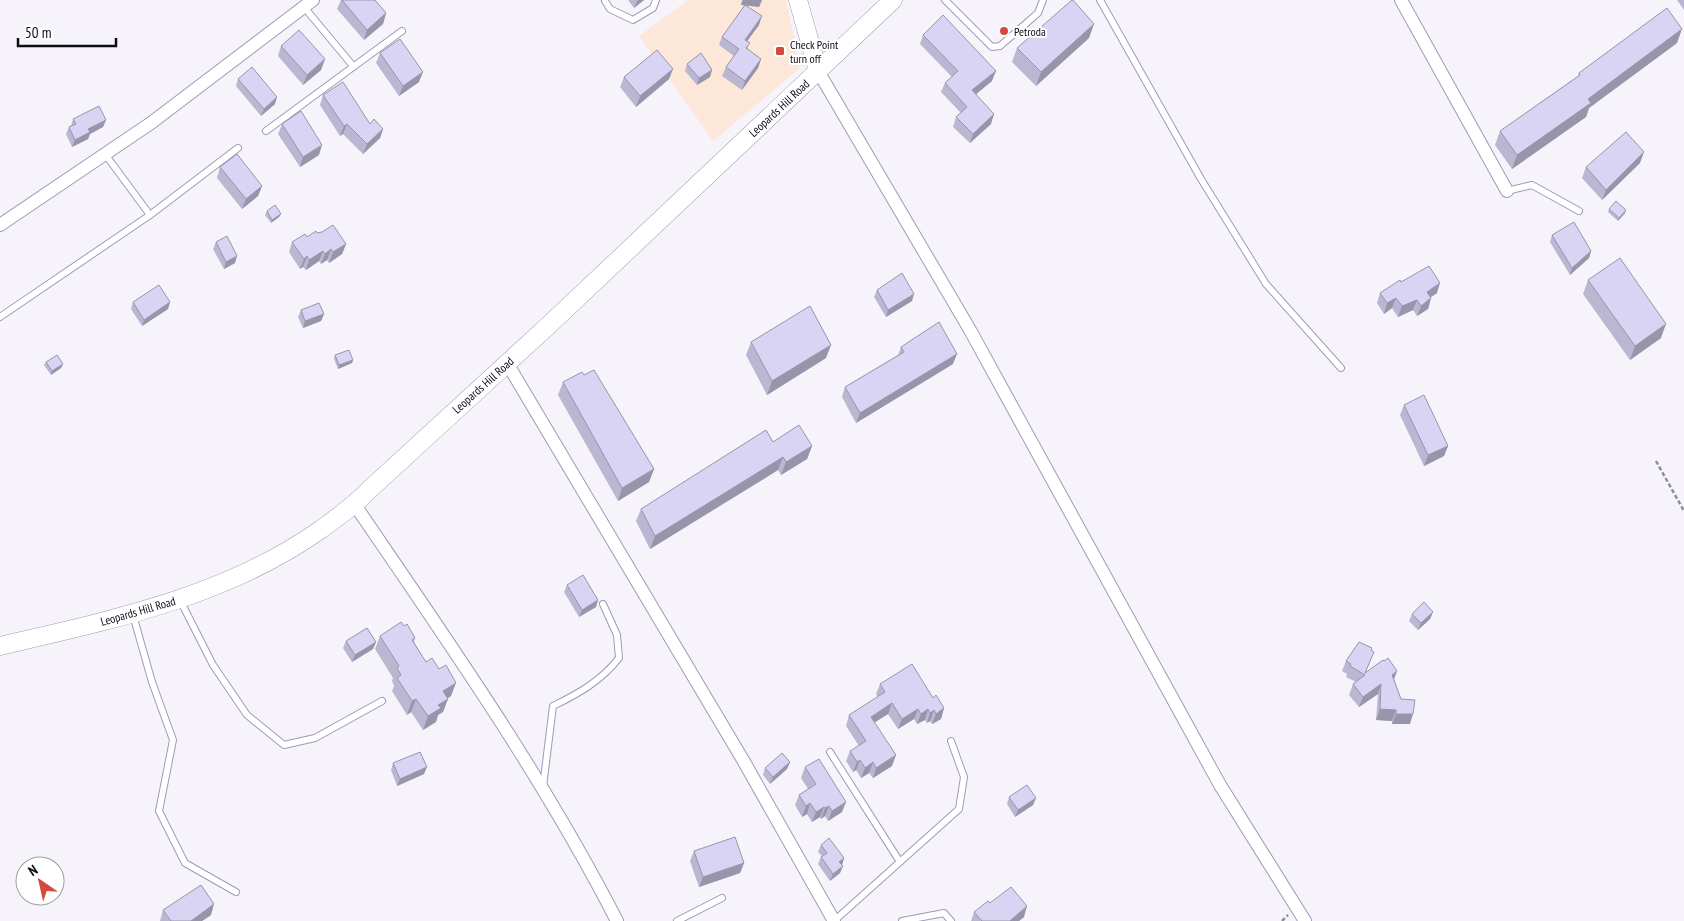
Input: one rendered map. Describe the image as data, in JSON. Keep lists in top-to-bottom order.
{
  "streets": {
    "main road": ["Leopards Hill Road"]
  },
  "places": {
    "other": ["Petroda"],
    "transit": ["Check Point turn off"]
  },
  "scale_bar": "50 m",
  "north": "top left"
}
